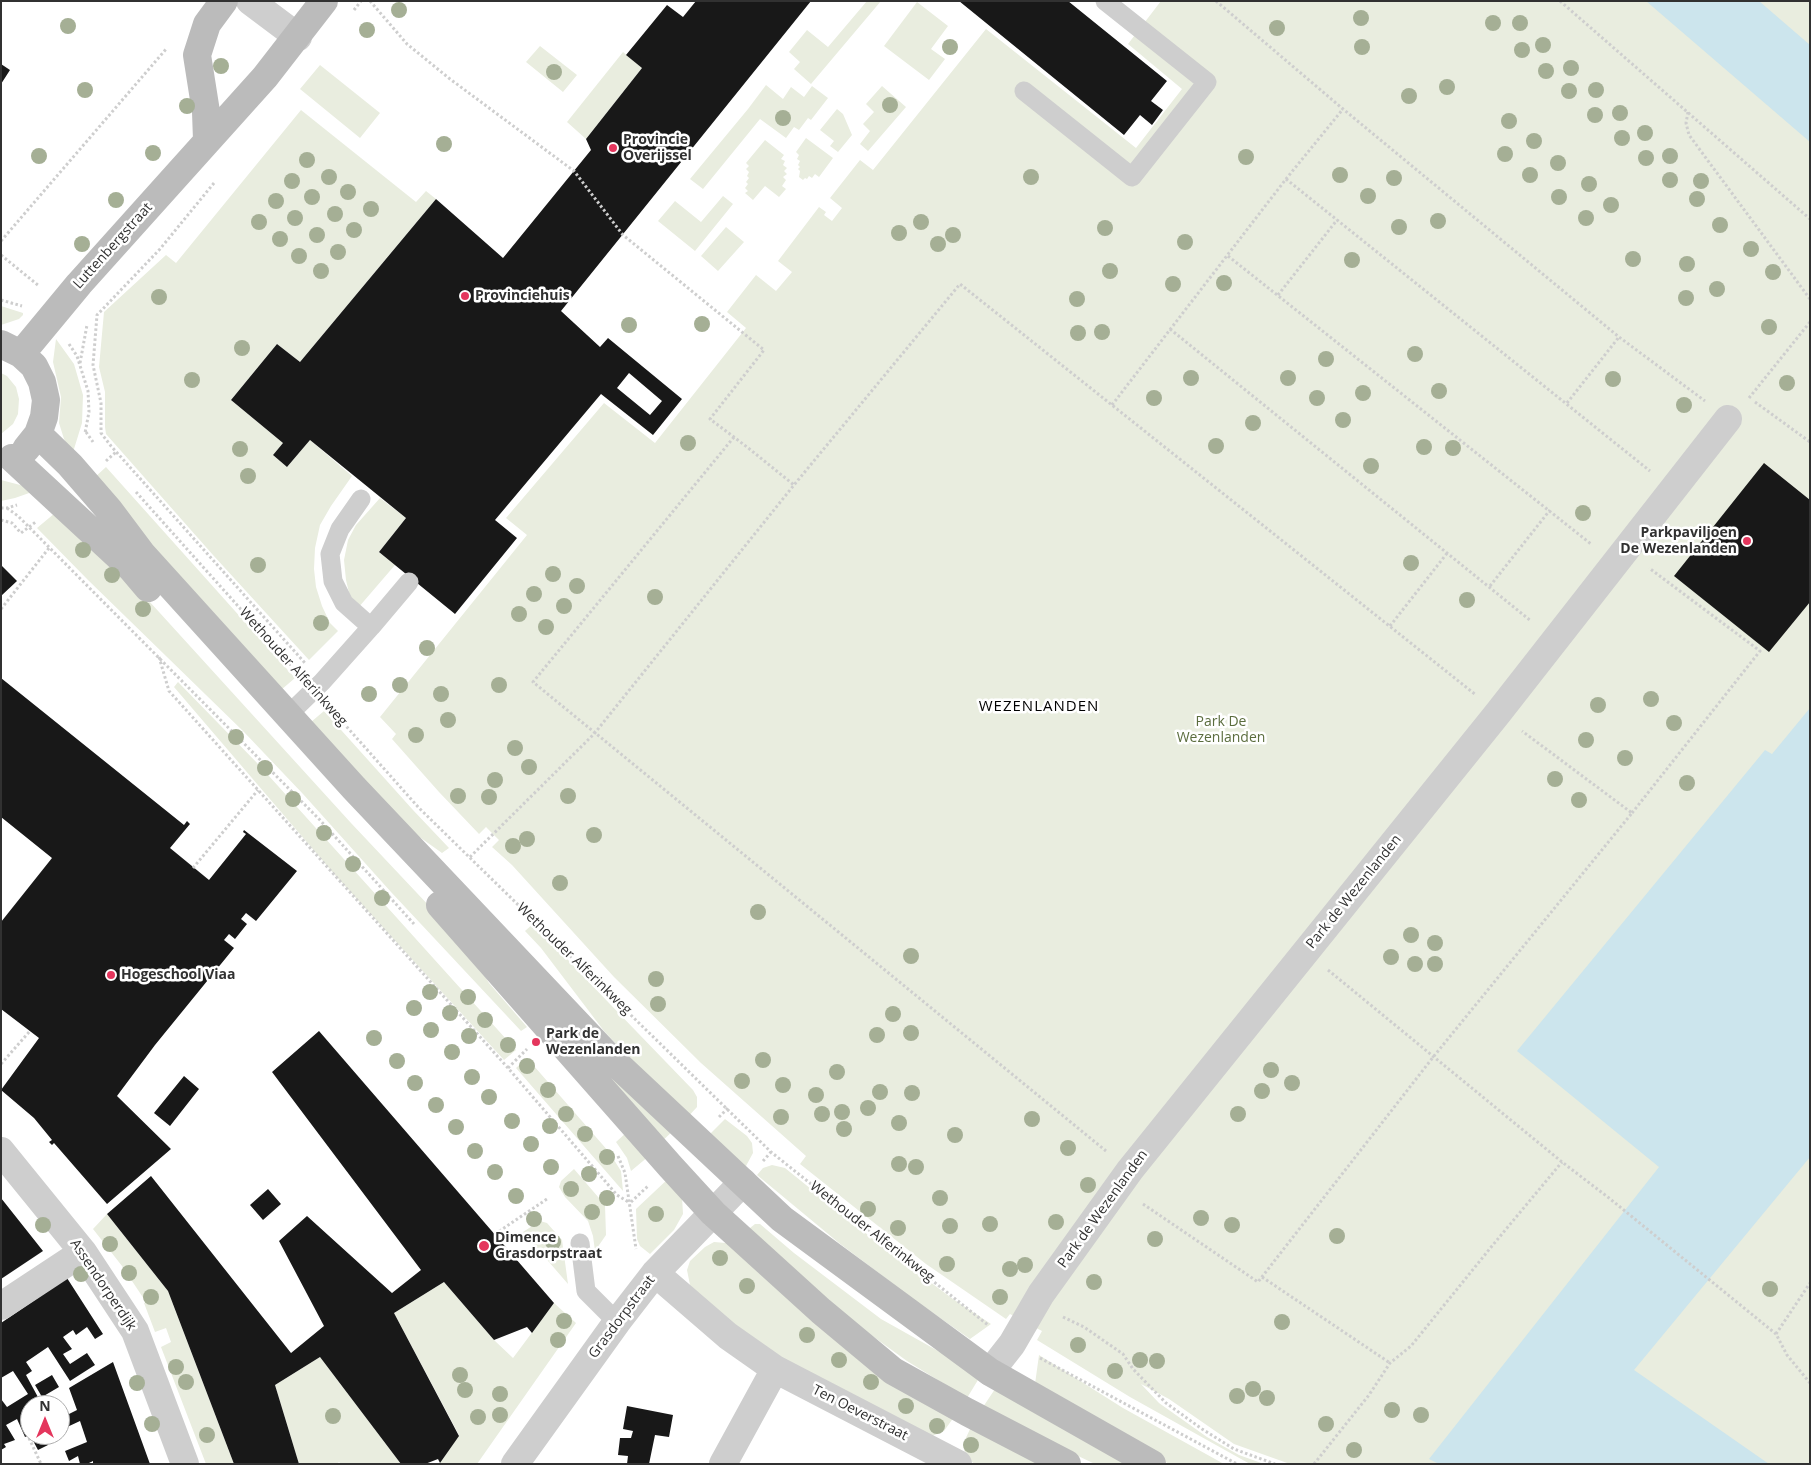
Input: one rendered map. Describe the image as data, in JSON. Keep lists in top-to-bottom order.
{
  "streets": {
    "main road": ["Luttenbergstraat"],
    "street": [
      "Park de Wezenlanden",
      "Assendorperdijk",
      "Grasdorpstraat",
      "Ten Oeverstraat"
    ],
    "path": ["Wethouder Alferinkweg"]
  },
  "crossings": [
    ["Wethouder Alferinkweg", "Park de Wezenlanden"],
    ["Grasdorpstraat", "Ten Oeverstraat"]
  ],
  "districts": ["WEZENLANDEN"],
  "parks": ["Park De Wezenlanden"],
  "places": [
    "Provincie Overijssel",
    "Provinciehuis",
    "Parkpaviljoen De Wezenlanden",
    "Hogeschool Viaa",
    "Park de Wezenlanden",
    "Dimence Grasdorpstraat"
  ],
  "north": "top"
}
